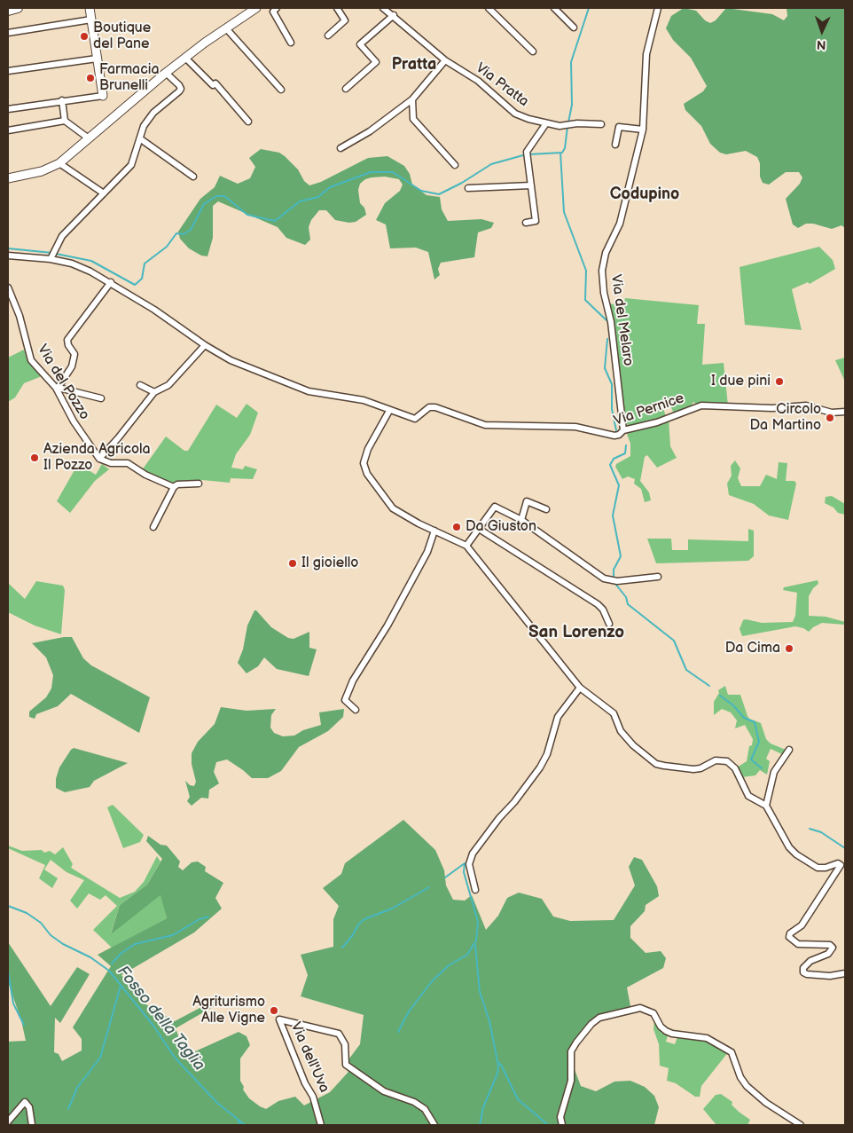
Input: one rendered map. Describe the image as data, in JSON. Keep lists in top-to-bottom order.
{
  "streets": {
    "street": [
      "Via Pratta",
      "Via del Melaro",
      "Via del Pozzo",
      "Via Pernice",
      "Via dell'Uva"
    ]
  },
  "crossings": [
    ["Via del Melaro", "Via Pernice"]
  ],
  "districts": ["Pratta", "Codupino", "San Lorenzo"],
  "water": ["Fosso della Taglia"],
  "places": [
    "Boutique del Pane",
    "Farmacia Brunelli",
    "I due pini",
    "Circolo Da Martino",
    "Azienda Agricola Il Pozzo",
    "Da Giuston",
    "Il gioiello",
    "Da Cima",
    "Agriturismo Alle Vigne"
  ],
  "north": "bottom"
}
